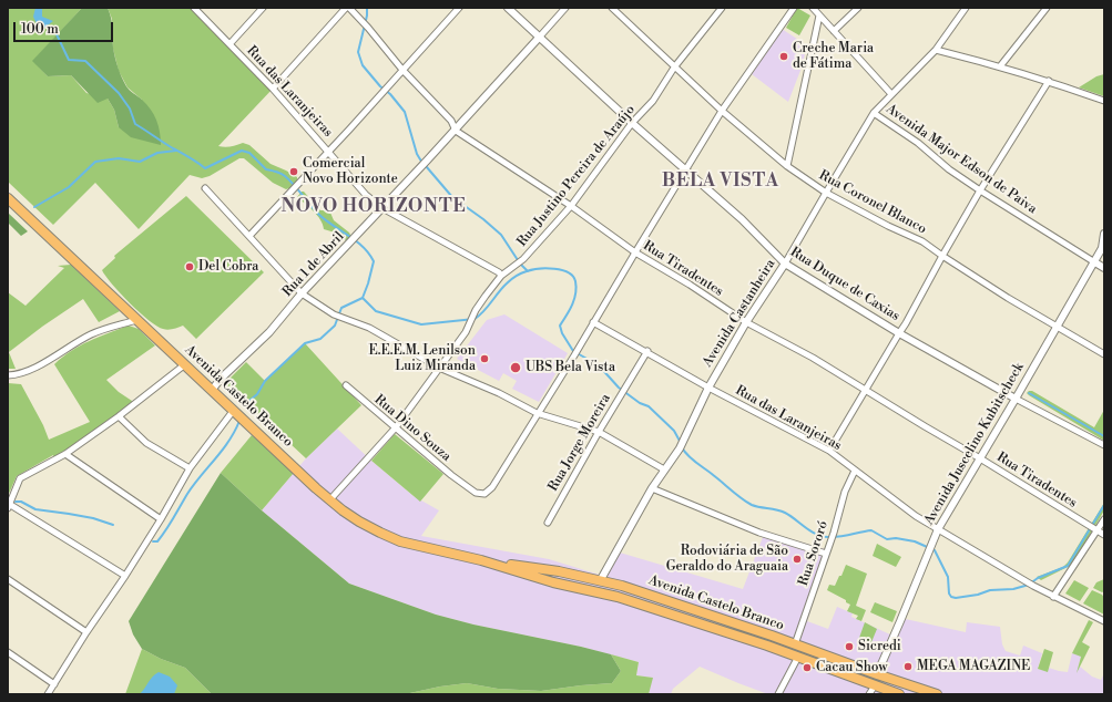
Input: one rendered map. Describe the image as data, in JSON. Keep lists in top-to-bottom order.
{
  "streets": {
    "main road": ["Avenida Castelo Branco"],
    "street": [
      "Rua das Laranjeiras",
      "Avenida Major Edson de Paiva",
      "Rua Justino Pereira de Araújo",
      "Rua Coronel Blanco",
      "Rua 1 de Abril",
      "Rua Tiradentes",
      "Rua Duque de Caxias",
      "Avenida Castanheira",
      "Rua Dino Souza",
      "Rua Jorge Moreira",
      "Avenida Juscelino Kubitscheck",
      "Rua Sororó"
    ]
  },
  "crossings": [
    ["Rua das Laranjeiras", "Rua Justino Pereira de Araújo"],
    ["Rua das Laranjeiras", "Rua 1 de Abril"],
    ["Rua das Laranjeiras", "Avenida Castanheira"],
    ["Rua das Laranjeiras", "Rua Jorge Moreira"],
    ["Rua das Laranjeiras", "Avenida Juscelino Kubitscheck"],
    ["Rua das Laranjeiras", "Rua Sororó"],
    ["Avenida Major Edson de Paiva", "Avenida Castanheira"],
    ["Avenida Major Edson de Paiva", "Avenida Juscelino Kubitscheck"],
    ["Rua Justino Pereira de Araújo", "Rua Coronel Blanco"],
    ["Rua Justino Pereira de Araújo", "Rua Tiradentes"],
    ["Rua Justino Pereira de Araújo", "Rua Duque de Caxias"],
    ["Rua Justino Pereira de Araújo", "Avenida Castelo Branco"],
    ["Rua Justino Pereira de Araújo", "Rua Dino Souza"],
    ["Rua Coronel Blanco", "Avenida Castanheira"],
    ["Rua Coronel Blanco", "Avenida Juscelino Kubitscheck"],
    ["Rua 1 de Abril", "Rua Tiradentes"],
    ["Rua 1 de Abril", "Rua Duque de Caxias"],
    ["Rua 1 de Abril", "Avenida Castelo Branco"],
    ["Rua Tiradentes", "Avenida Castanheira"],
    ["Rua Tiradentes", "Avenida Juscelino Kubitscheck"],
    ["Rua Duque de Caxias", "Avenida Castanheira"],
    ["Rua Duque de Caxias", "Avenida Juscelino Kubitscheck"],
    ["Avenida Castanheira", "Avenida Castelo Branco"],
    ["Avenida Castelo Branco", "Avenida Juscelino Kubitscheck"],
    ["Avenida Castelo Branco", "Rua Sororó"]
  ],
  "districts": ["BELA VISTA", "NOVO HORIZONTE"],
  "places": [
    "Creche Maria de Fátima",
    "Comercial Novo Horizonte",
    "Del Cobra",
    "E.E.E.M. Lenilson Luiz Miranda",
    "UBS Bela Vista",
    "Rodoviária de São Geraldo do Araguaia",
    "Sicredi",
    "MEGA MAGAZINE",
    "Cacau Show"
  ],
  "scale_bar": "100 m"
}
